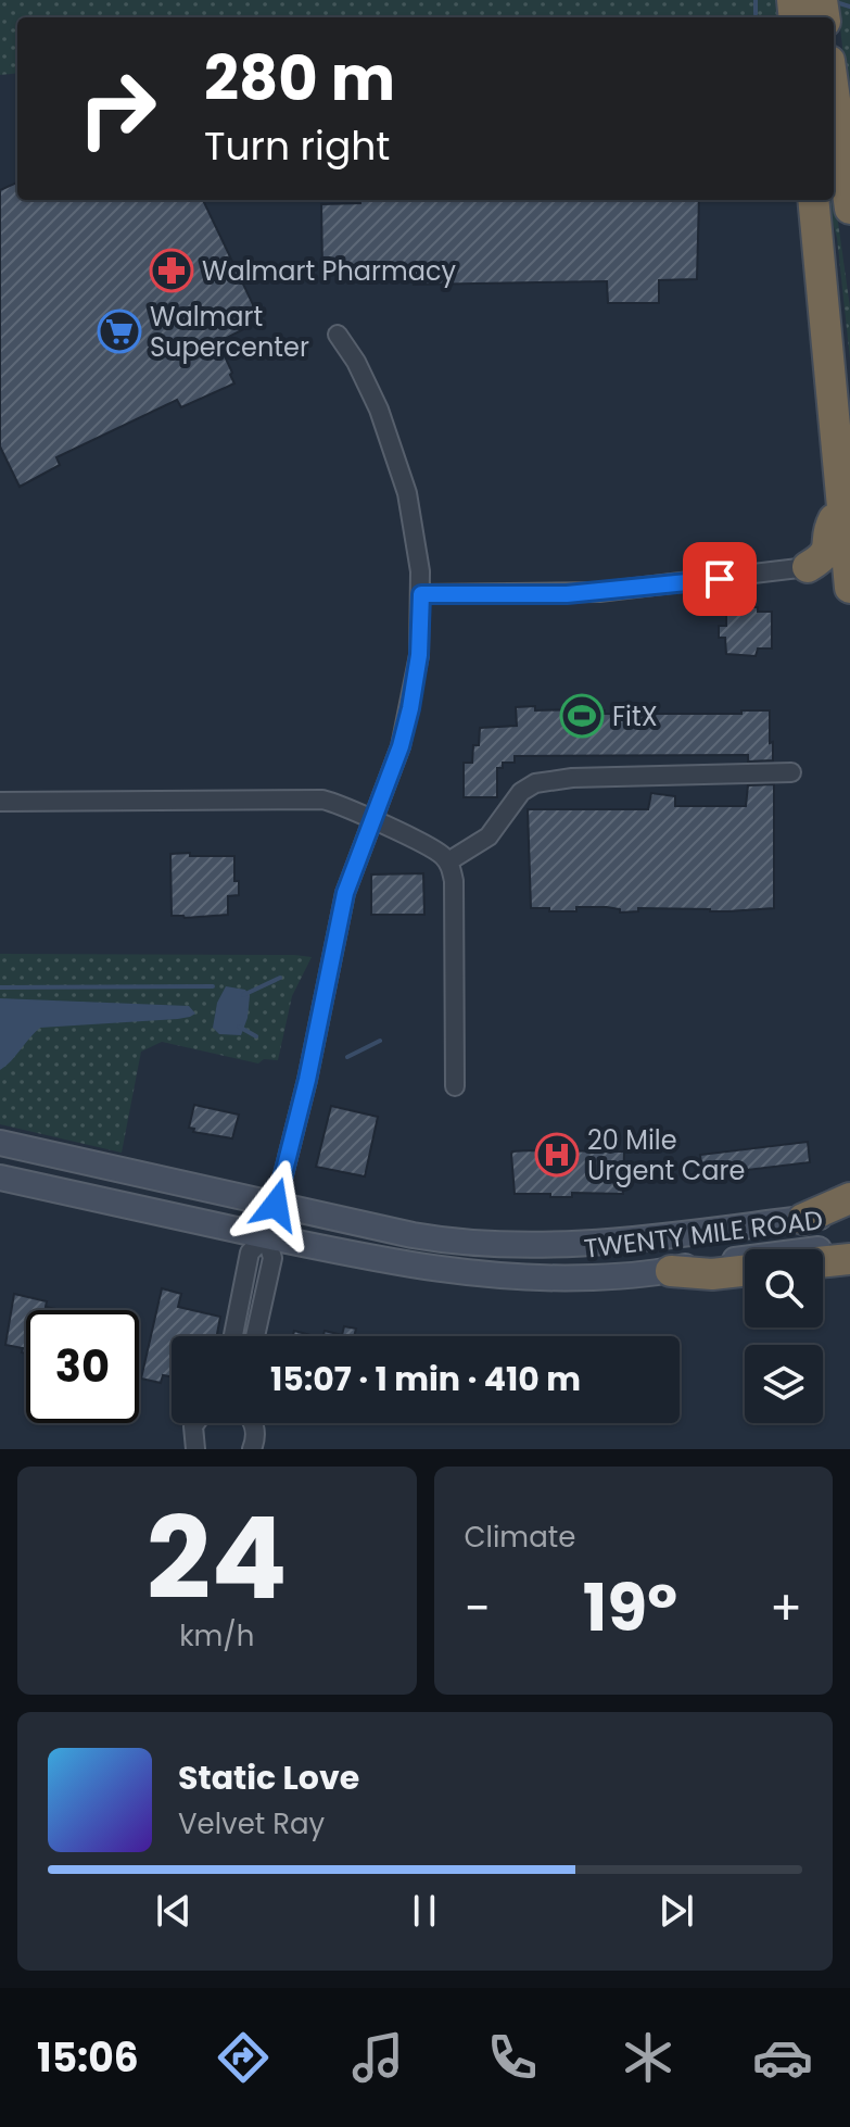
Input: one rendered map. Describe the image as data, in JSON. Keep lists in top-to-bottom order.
{
  "streets": {
    "main road": ["TWENTY MILE ROAD"]
  },
  "places": {
    "pharmacy": ["Walmart Pharmacy"],
    "supermarket": ["Walmart Supercenter"],
    "sports": ["FitX"],
    "hospital": ["20 Mile Urgent Care"]
  },
  "page": {
    "turn": ["280 m", "Turn right"],
    "limit": "30",
    "trip": "15:07 · 1 min · 410 m",
    "tile": [
      ["24", "km/h"],
      "Climate"
    ],
    "heat": ["−", "19°", "+"],
    "song": ["Static Love", "Velvet Ray"],
    "tabs": "15:06"
  }
}
